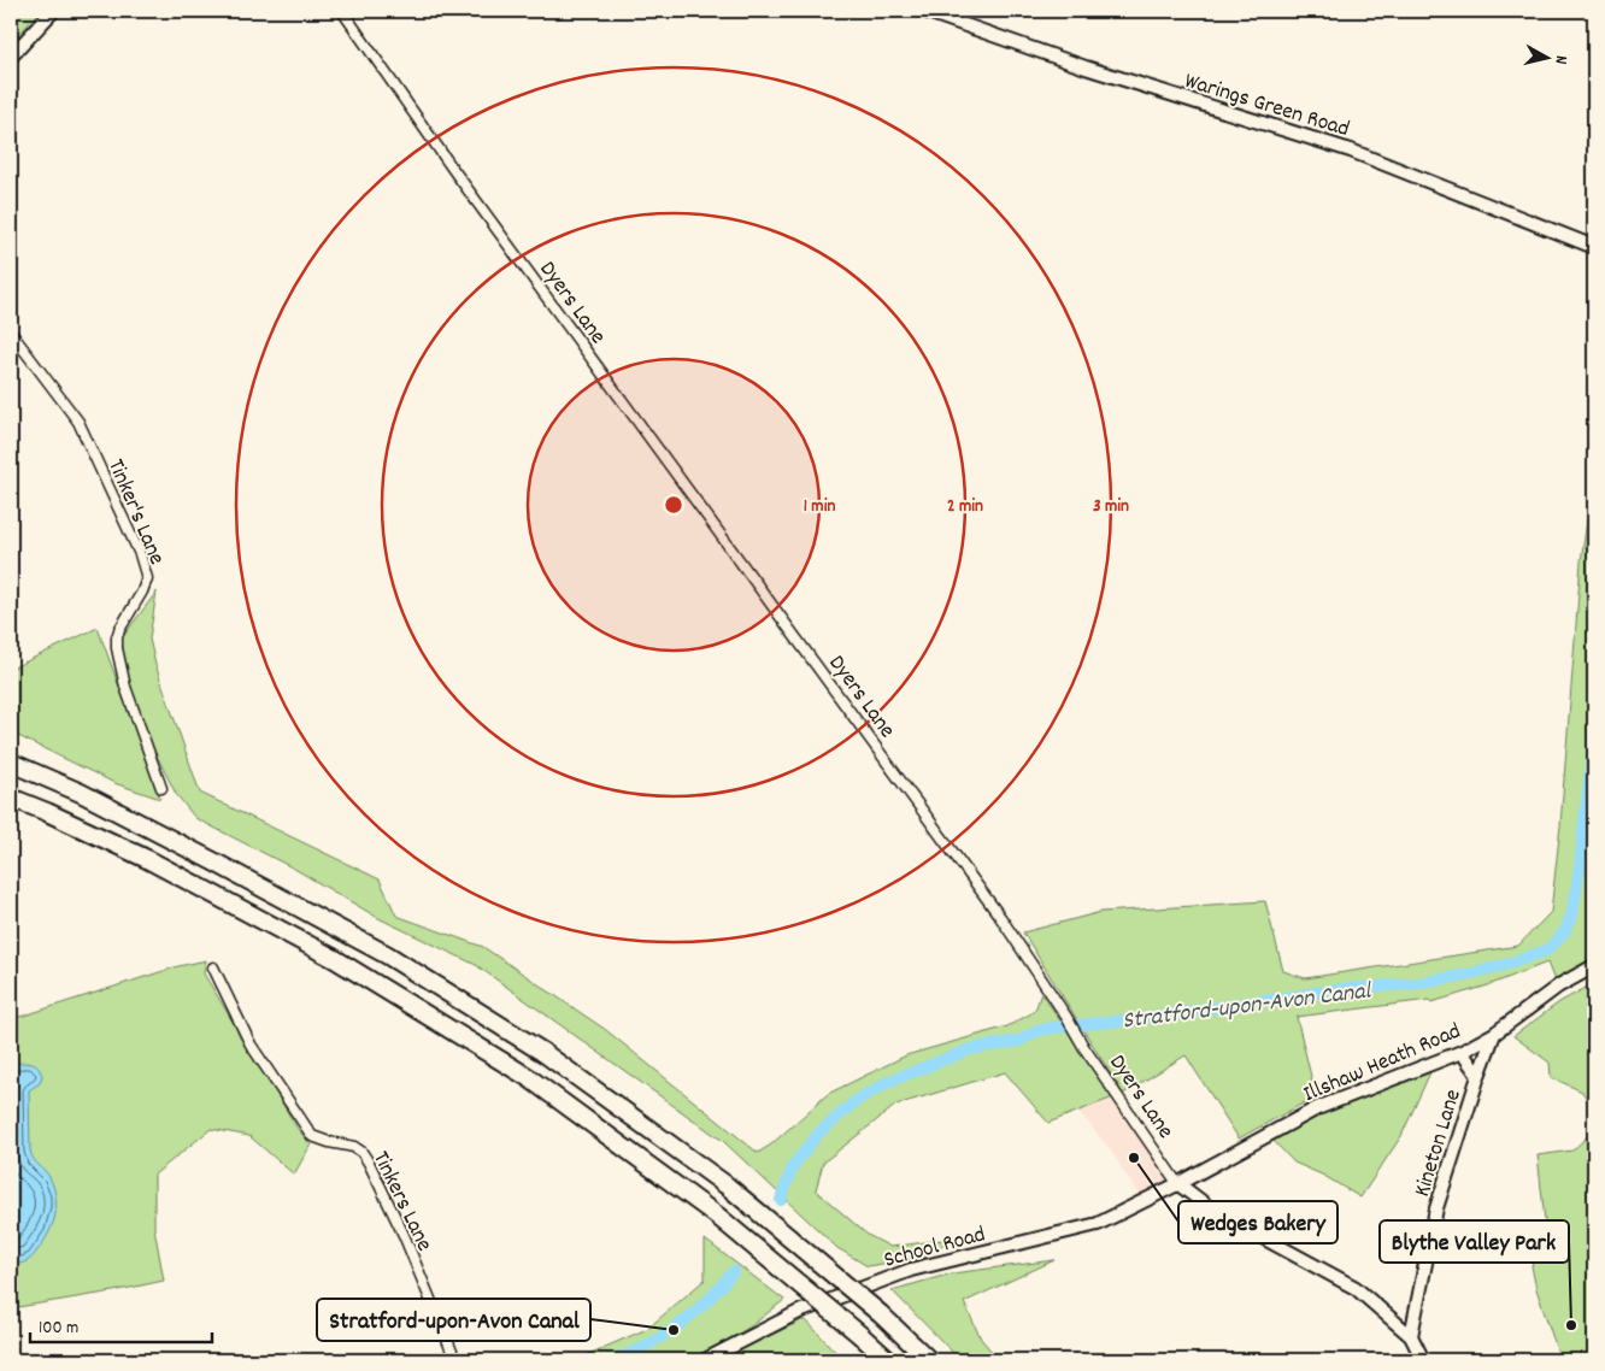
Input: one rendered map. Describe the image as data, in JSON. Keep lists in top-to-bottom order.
{
  "streets": {
    "street": [
      "Warings Green Road",
      "Dyers Lane",
      "Tinker's Lane",
      "Illshaw Heath Road",
      "Kineton Lane",
      "Tinkers Lane",
      "School Road"
    ]
  },
  "crossings": [
    ["Dyers Lane", "Illshaw Heath Road"],
    ["Dyers Lane", "Kineton Lane"],
    ["Dyers Lane", "School Road"],
    ["Illshaw Heath Road", "Kineton Lane"],
    ["Illshaw Heath Road", "School Road"]
  ],
  "water": ["Stratford-upon-Avon Canal"],
  "places": ["Wedges Bakery", "Blythe Valley Park", "Stratford-upon-Avon Canal"],
  "scale_bar": "100 m",
  "north": "right",
  "rings": ["1 min", "2 min", "3 min"]
}
